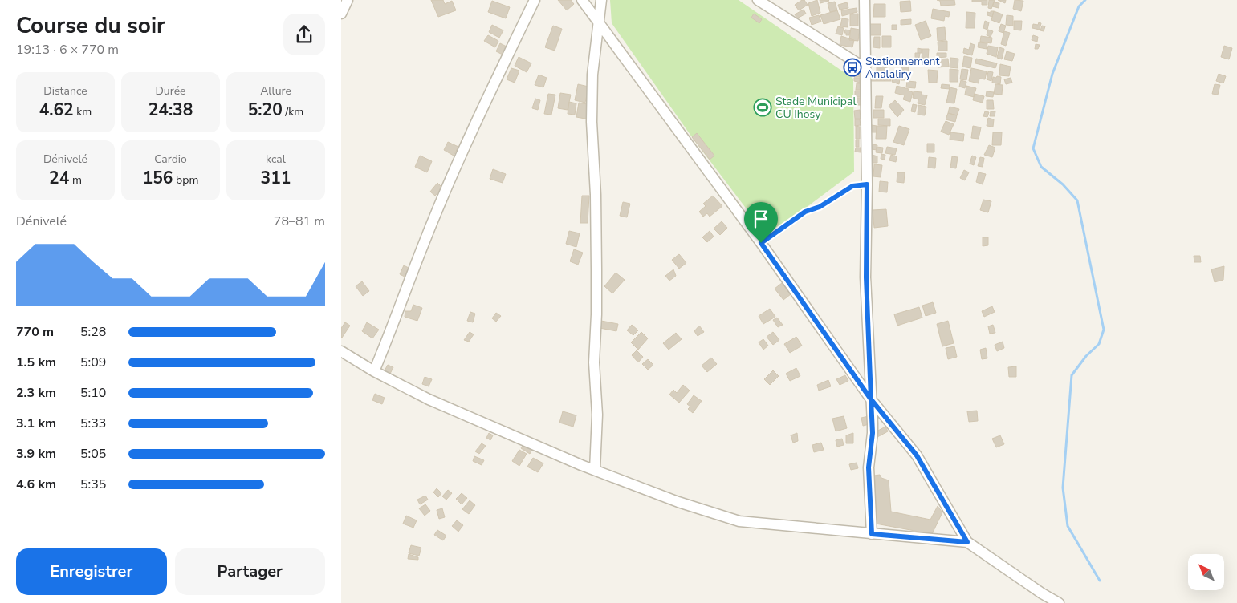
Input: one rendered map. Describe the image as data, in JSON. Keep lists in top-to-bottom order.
{
  "places": {
    "bus stop": ["Stationnement Analaliry"],
    "sports": ["Stade Municipal CU Ihosy"]
  },
  "north": "top left",
  "page": {
    "heading": ["Course du soir", "19:13 · 6 × 770 m"],
    "stats": [
      ["Distance", "4.62 km"],
      ["Durée", "24:38"],
      ["Allure", "5:20 /km"],
      ["Dénivelé", "24 m"],
      ["Cardio", "156 bpm"],
      ["kcal", "311"]
    ],
    "chart": ["Dénivelé", "78–81 m"],
    "list": [
      {
        "name": "770 m",
        "note": "5:28"
      },
      {
        "name": "1.5 km",
        "note": "5:09"
      },
      {
        "name": "2.3 km",
        "note": "5:10"
      },
      {
        "name": "3.1 km",
        "note": "5:33"
      },
      {
        "name": "3.9 km",
        "note": "5:05"
      },
      {
        "name": "4.6 km",
        "note": "5:35"
      }
    ],
    "buttons": ["Enregistrer", "Partager"]
  }
}
